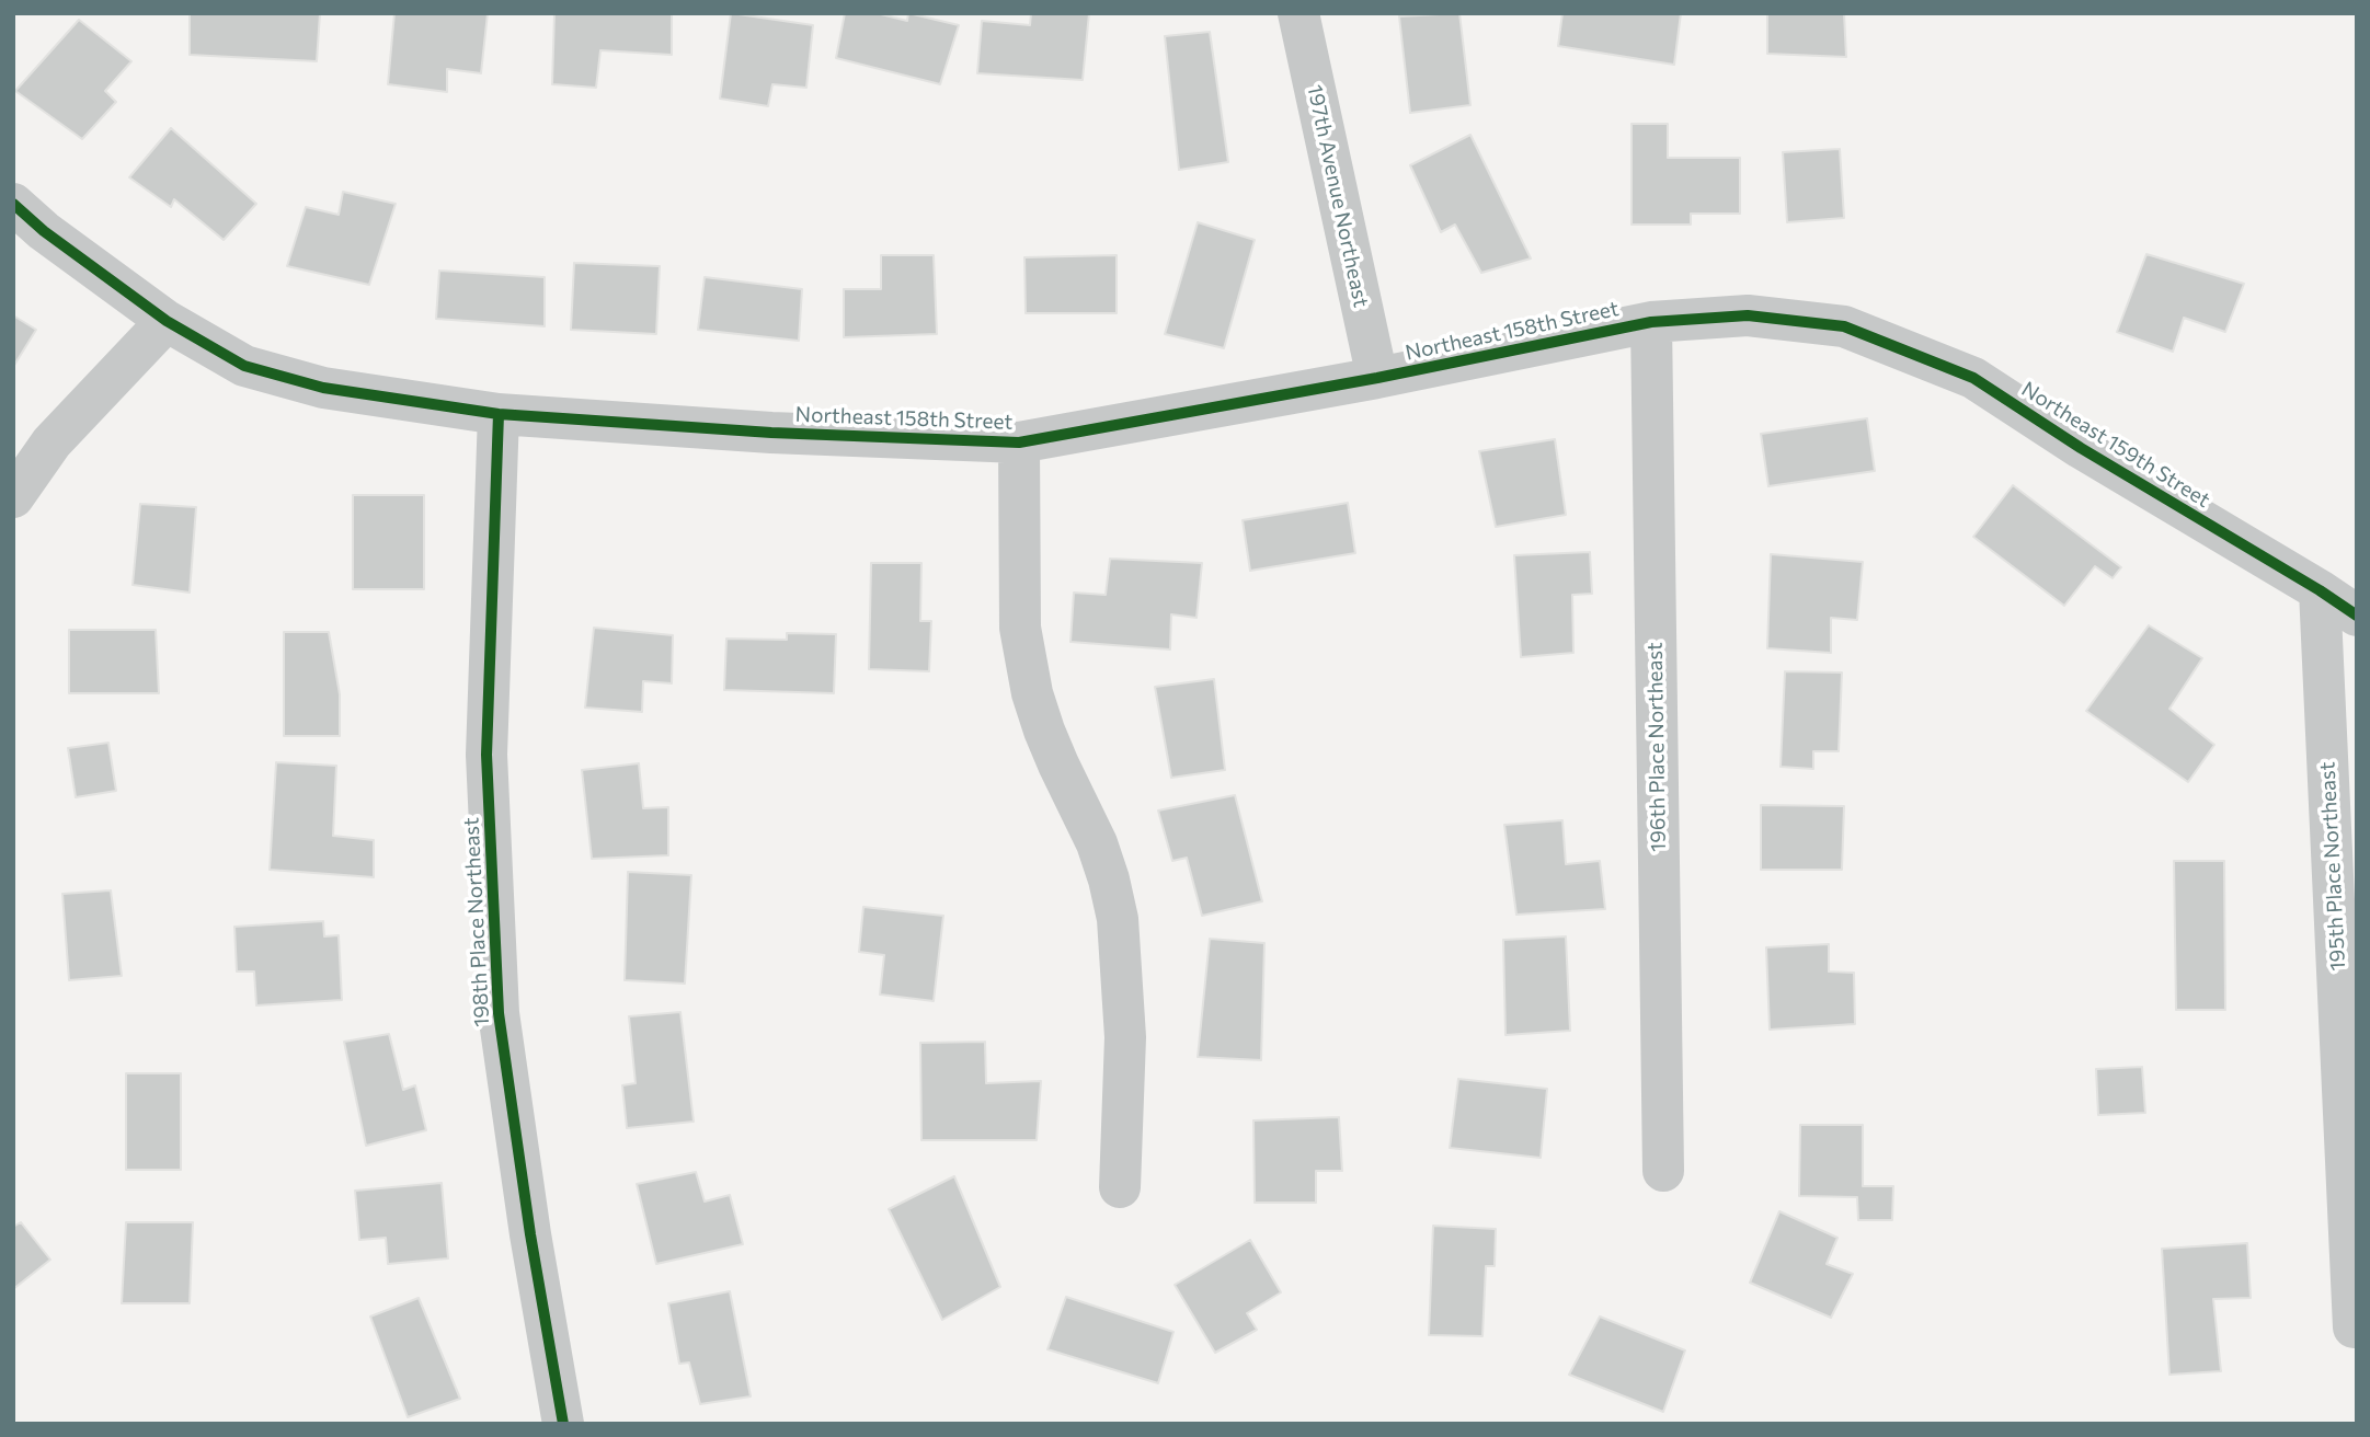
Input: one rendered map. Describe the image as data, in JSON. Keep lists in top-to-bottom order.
{
  "streets": {
    "street": [
      "197th Avenue Northeast",
      "Northeast 158th Street",
      "Northeast 159th Street",
      "196th Place Northeast",
      "195th Place Northeast",
      "198th Place Northeast"
    ]
  },
  "crossings": [
    ["197th Avenue Northeast", "Northeast 158th Street"],
    ["Northeast 158th Street", "Northeast 159th Street"],
    ["Northeast 158th Street", "196th Place Northeast"],
    ["Northeast 158th Street", "198th Place Northeast"],
    ["Northeast 159th Street", "195th Place Northeast"]
  ]
}
